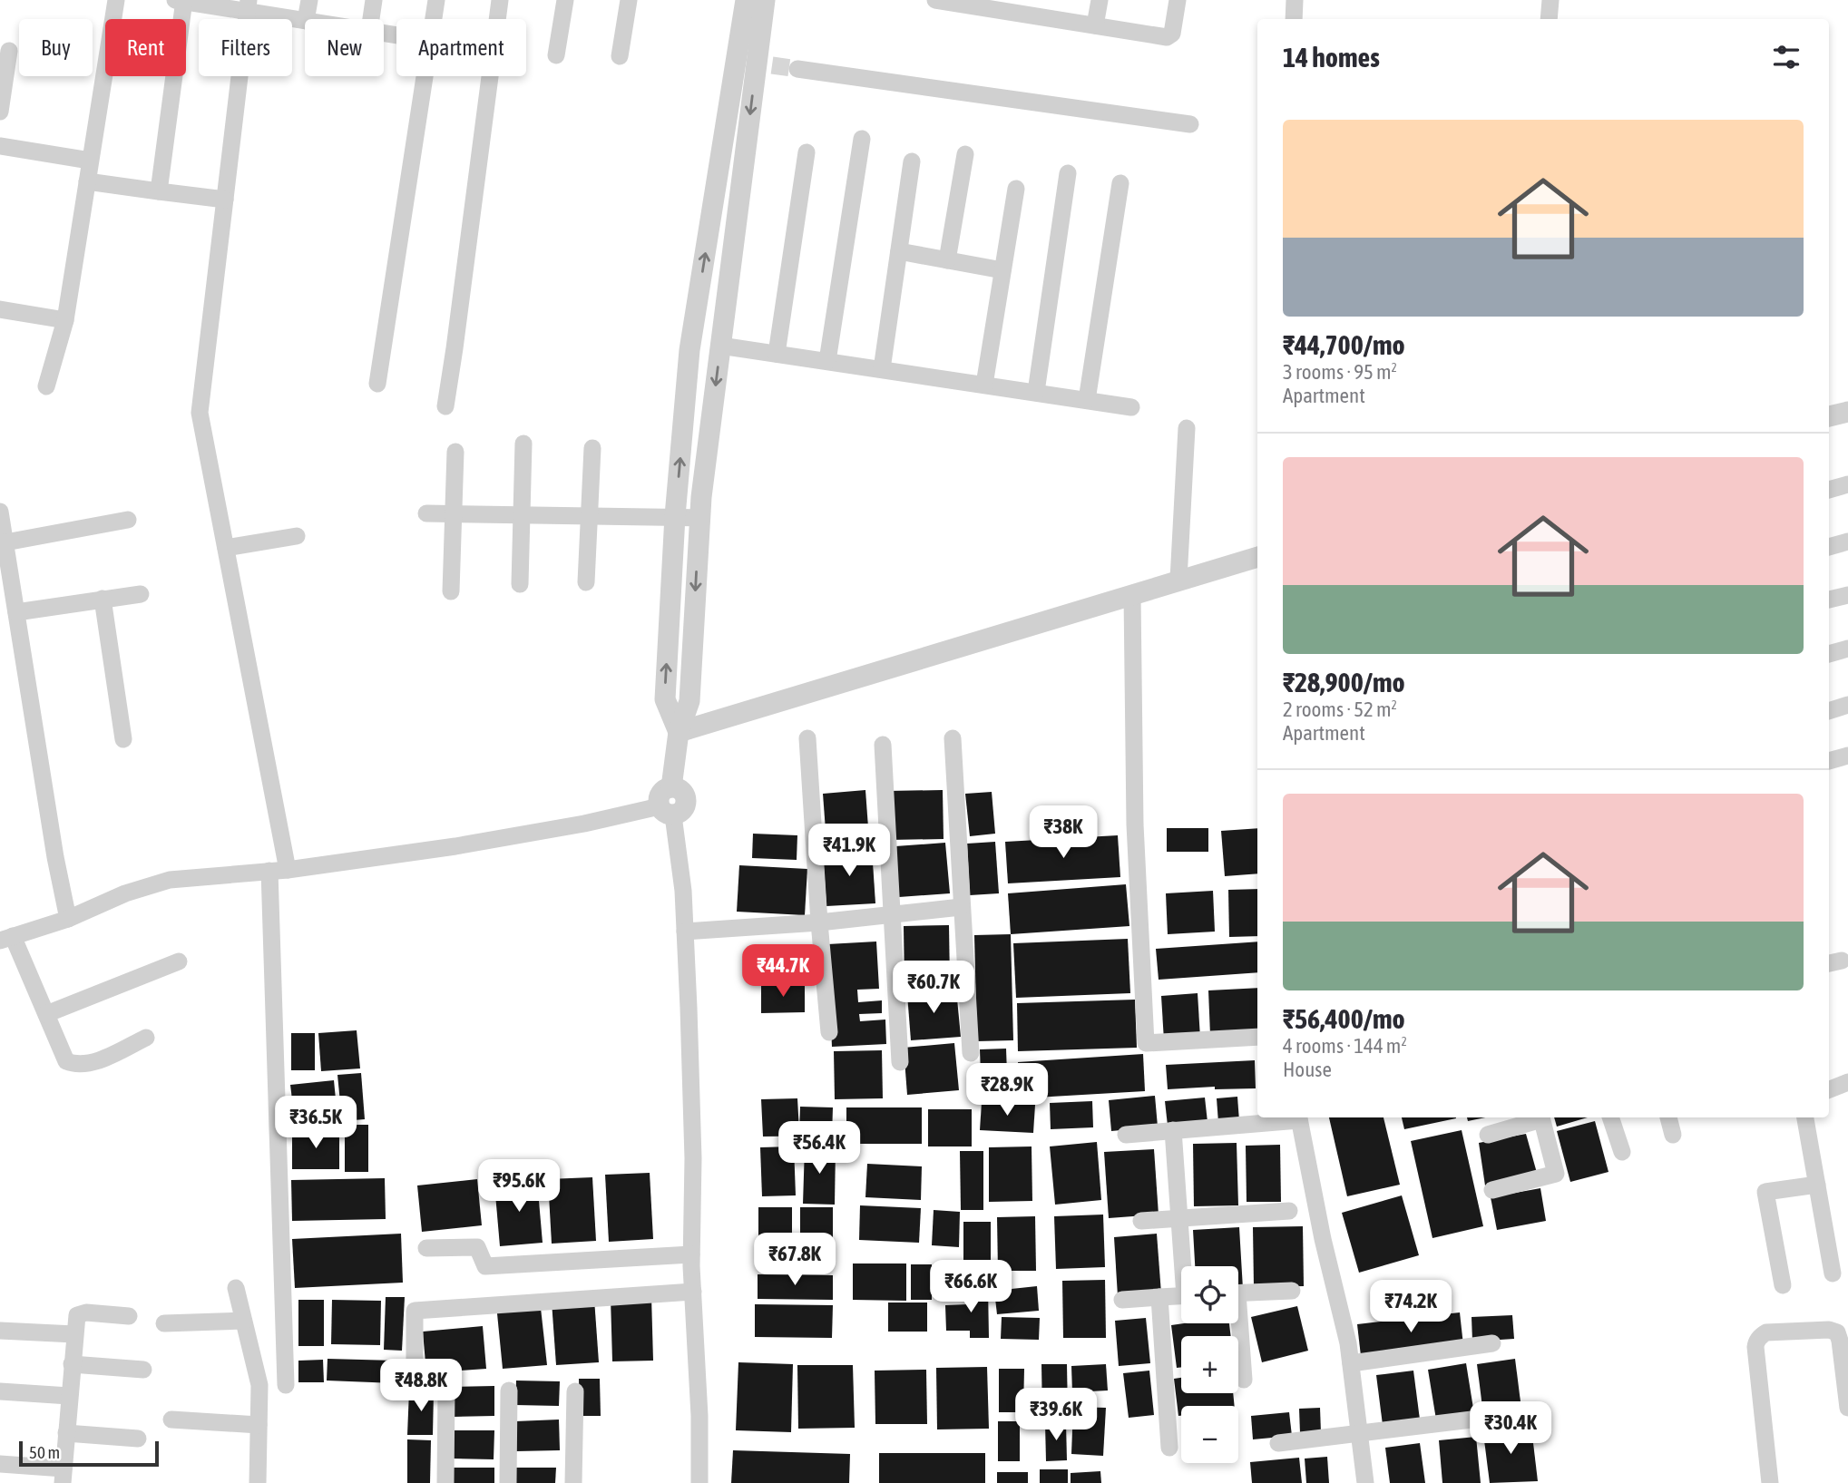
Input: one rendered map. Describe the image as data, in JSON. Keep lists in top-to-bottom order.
{
  "scale_bar": "50 m",
  "page": {
    "chip": [
      "Buy",
      "Rent",
      "Filters",
      "New",
      "Apartment"
    ],
    "heading": "14 homes",
    "list": [
      {
        "name": "₹44,700/mo",
        "note": "3 rooms · 95 m² · Apartment"
      },
      {
        "name": "₹28,900/mo",
        "note": "2 rooms · 52 m² · Apartment"
      },
      {
        "name": "₹56,400/mo",
        "note": "4 rooms · 144 m² · House"
      }
    ],
    "price": [
      "₹38K",
      "₹41.9K",
      "₹44.7K",
      "₹60.7K",
      "₹28.9K",
      "₹36.5K",
      "₹56.4K",
      "₹95.6K",
      "₹67.8K",
      "₹66.6K",
      "₹74.2K",
      "₹48.8K",
      "₹39.6K",
      "₹30.4K"
    ],
    "map_buttons": ["+", "−"],
    "scale": "50 m"
  }
}
